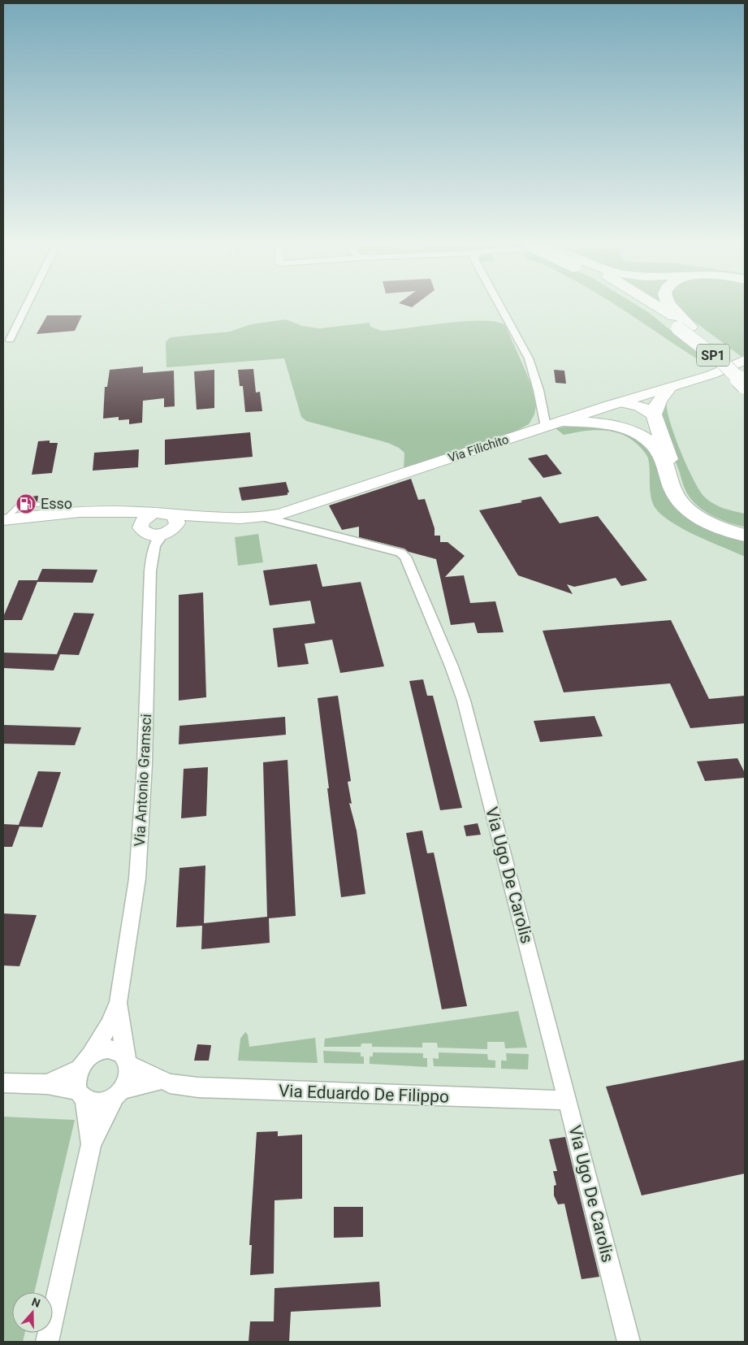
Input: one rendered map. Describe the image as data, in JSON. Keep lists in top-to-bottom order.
{
  "streets": {
    "highway": ["SP1"],
    "street": [
      "Via Filichito",
      "Via Antonio Gramsci",
      "Via Ugo De Carolis",
      "Via Eduardo De Filippo"
    ]
  },
  "crossings": [
    ["Via Filichito", "Via Antonio Gramsci"],
    ["Via Filichito", "Via Ugo De Carolis"],
    ["Via Antonio Gramsci", "Via Eduardo De Filippo"],
    ["Via Ugo De Carolis", "Via Eduardo De Filippo"]
  ],
  "places": {
    "fuel station": ["Esso"]
  },
  "north": "top"
}
